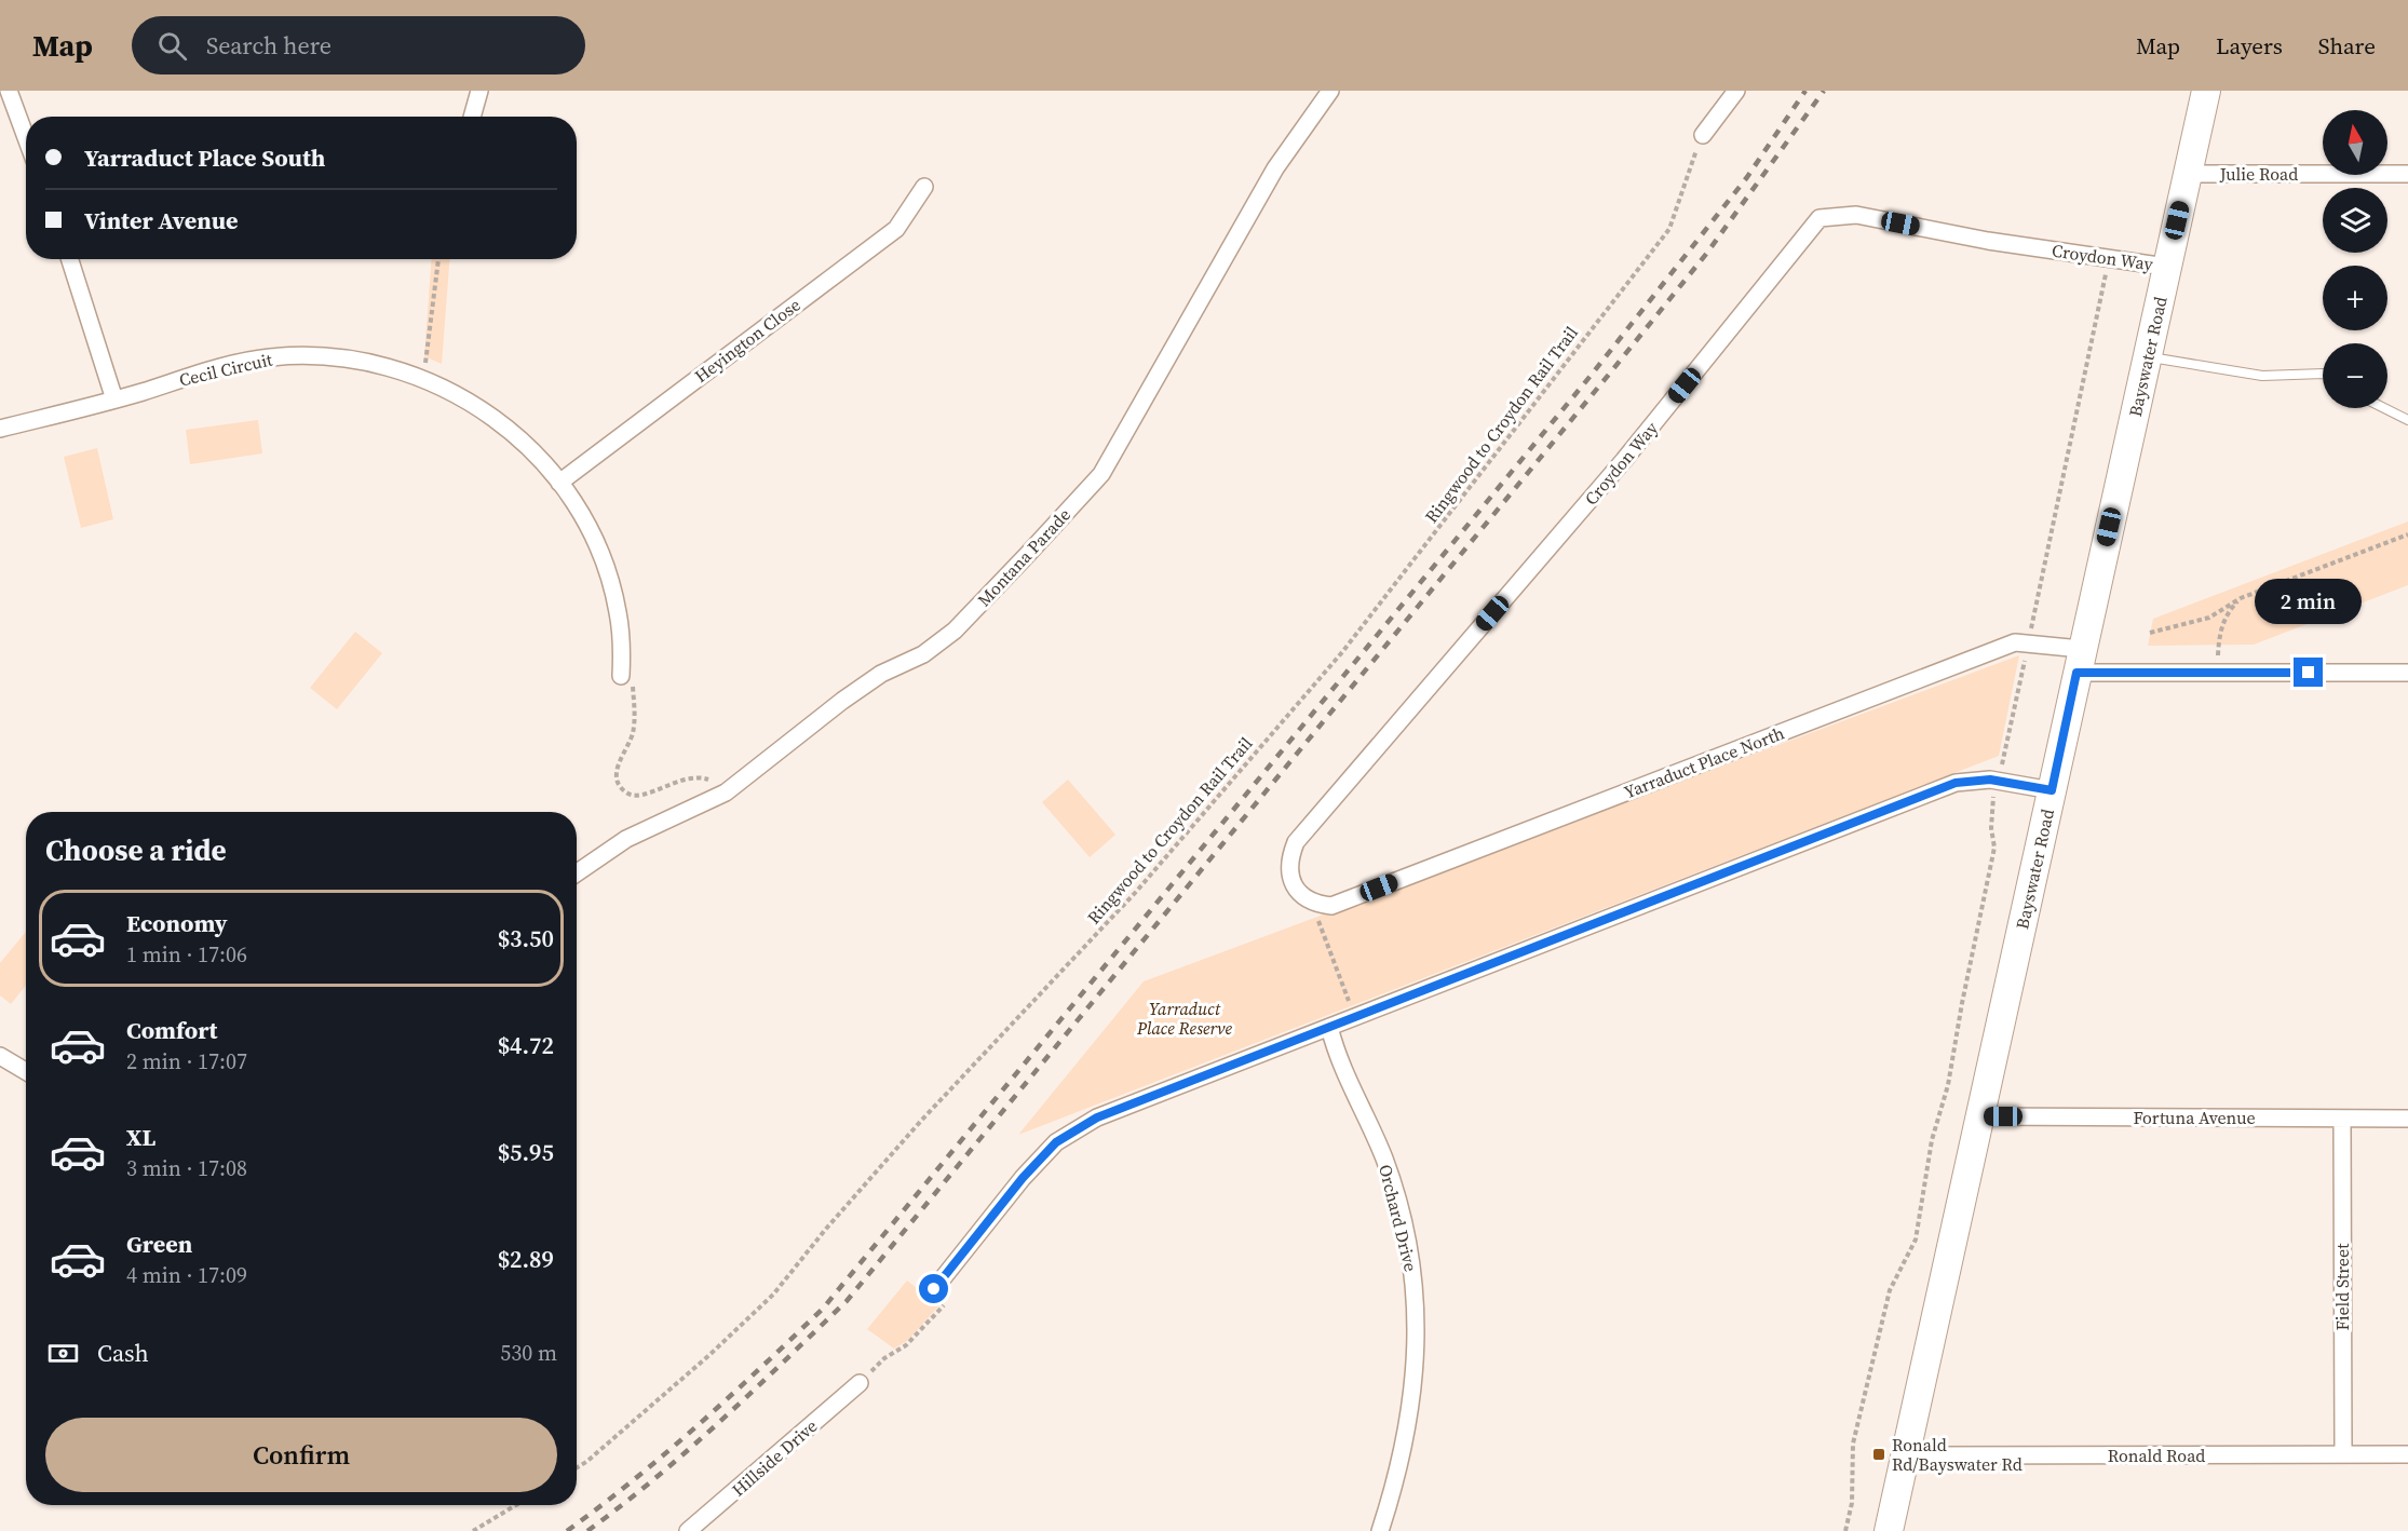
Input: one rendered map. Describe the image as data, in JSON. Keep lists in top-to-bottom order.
{
  "streets": {
    "main road": ["Bayswater Road"],
    "street": [
      "Julie Road",
      "Croydon Way",
      "Heyington Close",
      "Cecil Circuit",
      "Montana Parade",
      "Yarraduct Place North",
      "Fortuna Avenue",
      "Orchard Drive",
      "Field Street",
      "Ronald Road",
      "Hillside Drive"
    ],
    "path": ["Ringwood to Croydon Rail Trail"]
  },
  "crossings": [
    ["Julie Road", "Bayswater Road"],
    ["Croydon Way", "Bayswater Road"],
    ["Croydon Way", "Yarraduct Place North"],
    ["Heyington Close", "Cecil Circuit"],
    ["Bayswater Road", "Yarraduct Place North"],
    ["Bayswater Road", "Fortuna Avenue"],
    ["Bayswater Road", "Ronald Road"],
    ["Fortuna Avenue", "Field Street"],
    ["Field Street", "Ronald Road"]
  ],
  "parks": ["Yarraduct Place Reserve"],
  "places": {
    "transit": ["Ronald Rd/Bayswater Rd"]
  },
  "north": "top",
  "page": {
    "header": "Map",
    "search": "Search here",
    "nav": ["Map", "Layers", "Share"],
    "map_buttons": ["+", "−"],
    "banner": ["Yarraduct Place South", "Vinter Avenue"],
    "bubble": "2 min",
    "heading": "Choose a ride",
    "list": [
      {
        "name": "Economy",
        "note": "1 min · 17:06",
        "value": "$3.50"
      },
      {
        "name": "Comfort",
        "note": "2 min · 17:07",
        "value": "$4.72"
      },
      {
        "name": "XL",
        "note": "3 min · 17:08",
        "value": "$5.95"
      },
      {
        "name": "Green",
        "note": "4 min · 17:09",
        "value": "$2.89"
      }
    ],
    "pay": ["Cash", "530 m"],
    "buttons": "Confirm"
  }
}
